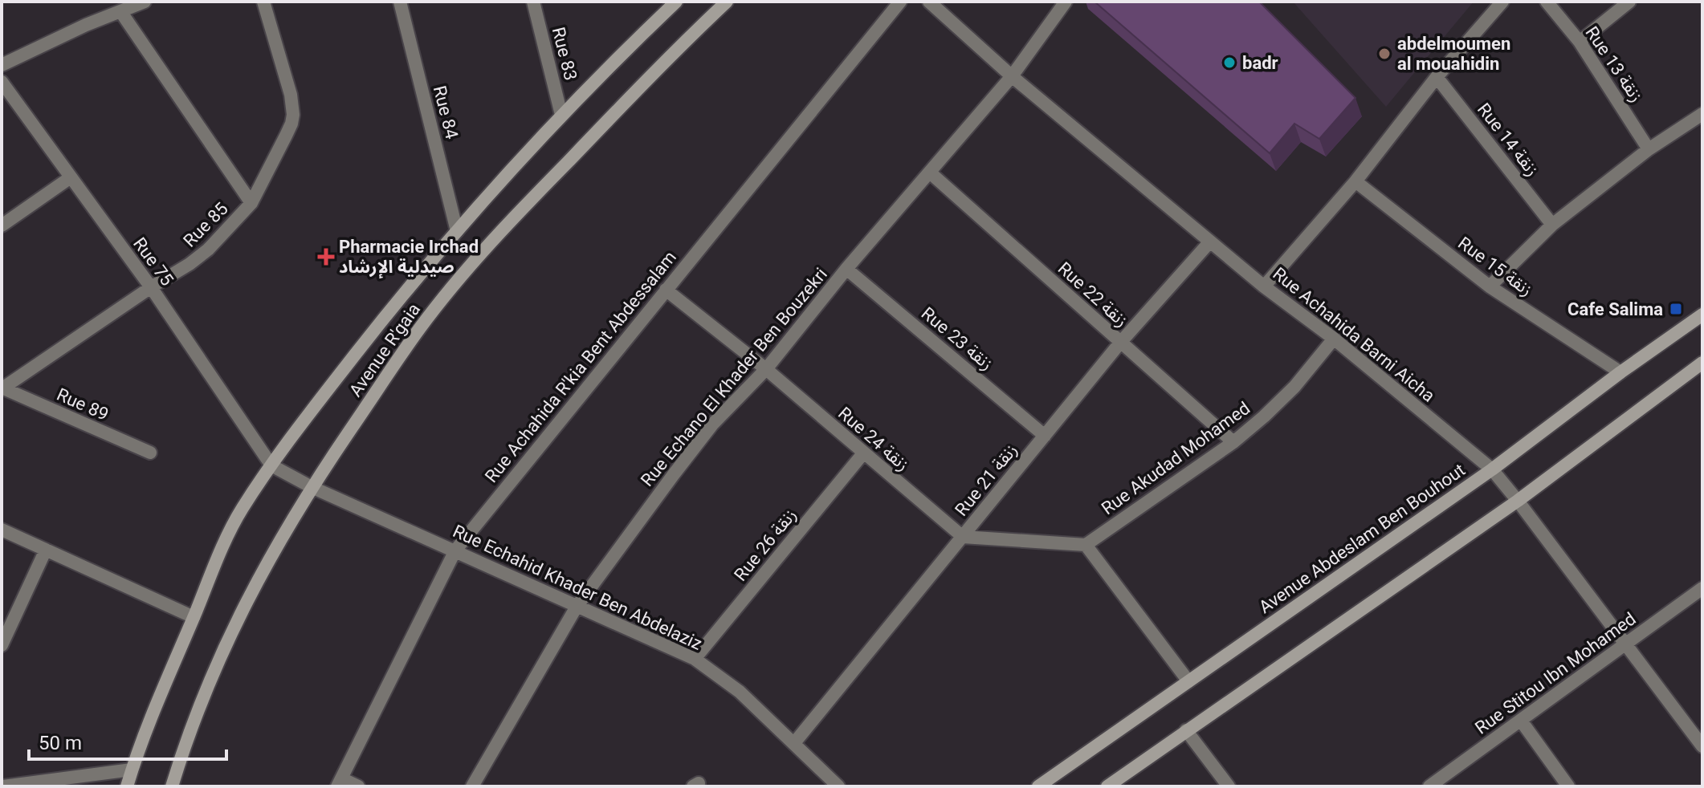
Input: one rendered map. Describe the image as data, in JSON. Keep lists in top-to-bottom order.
{
  "streets": {
    "street": [
      "Rue 83",
      "Rue 13 زنقة",
      "Rue 84",
      "Rue 14 زنقة",
      "Rue 85",
      "Rue 75",
      "Rue 15 زنقة",
      "Rue 22 زنقة",
      "Rue Achahida Barni Aicha",
      "Rue 23 زنقة",
      "Avenue R'gaia",
      "Rue Achahida R'kia Bent Abdessalam",
      "Rue Echano El Khader Ben Bouzekri",
      "Rue 89",
      "Rue 24 زنقة",
      "Rue Akudad Mohamed",
      "Rue 21 زنقة",
      "Avenue Abdeslam Ben Bouhout",
      "Rue 26 زنقة",
      "Rue Echahid Khader Ben Abdelaziz",
      "Rue Stitou Ibn Mohamed"
    ]
  },
  "crossings": [
    ["Rue 83", "Avenue R'gaia"],
    ["Rue 84", "Avenue R'gaia"],
    ["Rue 85", "Rue 75"],
    ["Rue 85", "Rue 89"],
    ["Rue 75", "Avenue R'gaia"],
    ["Rue 75", "Rue Echahid Khader Ben Abdelaziz"],
    ["Rue 15 زنقة", "Avenue Abdeslam Ben Bouhout"],
    ["Rue 22 زنقة", "Rue Echano El Khader Ben Bouzekri"],
    ["Rue 22 زنقة", "Rue Akudad Mohamed"],
    ["Rue 22 زنقة", "Rue 21 زنقة"],
    ["Rue Achahida Barni Aicha", "Rue Echano El Khader Ben Bouzekri"],
    ["Rue Achahida Barni Aicha", "Rue Akudad Mohamed"],
    ["Rue Achahida Barni Aicha", "Rue 21 زنقة"],
    ["Rue Achahida Barni Aicha", "Avenue Abdeslam Ben Bouhout"],
    ["Rue Achahida Barni Aicha", "Rue Stitou Ibn Mohamed"],
    ["Rue 23 زنقة", "Rue Echano El Khader Ben Bouzekri"],
    ["Rue 23 زنقة", "Rue 21 زنقة"],
    ["Avenue R'gaia", "Rue Echahid Khader Ben Abdelaziz"],
    ["Rue Achahida R'kia Bent Abdessalam", "Rue 24 زنقة"],
    ["Rue Achahida R'kia Bent Abdessalam", "Rue Echahid Khader Ben Abdelaziz"],
    ["Rue Echano El Khader Ben Bouzekri", "Rue 24 زنقة"],
    ["Rue Echano El Khader Ben Bouzekri", "Rue Echahid Khader Ben Abdelaziz"],
    ["Rue 24 زنقة", "Rue 21 زنقة"],
    ["Rue 24 زنقة", "Rue 26 زنقة"],
    ["Rue 21 زنقة", "Rue Echahid Khader Ben Abdelaziz"],
    ["Rue 26 زنقة", "Rue Echahid Khader Ben Abdelaziz"]
  ],
  "places": {
    "other": ["abdelmoumen al mouahidin", "badr"],
    "health": ["Pharmacie Irchad صيدلية الإرشاد"],
    "transit": ["Cafe Salima"]
  },
  "scale_bar": "50 m"
}
